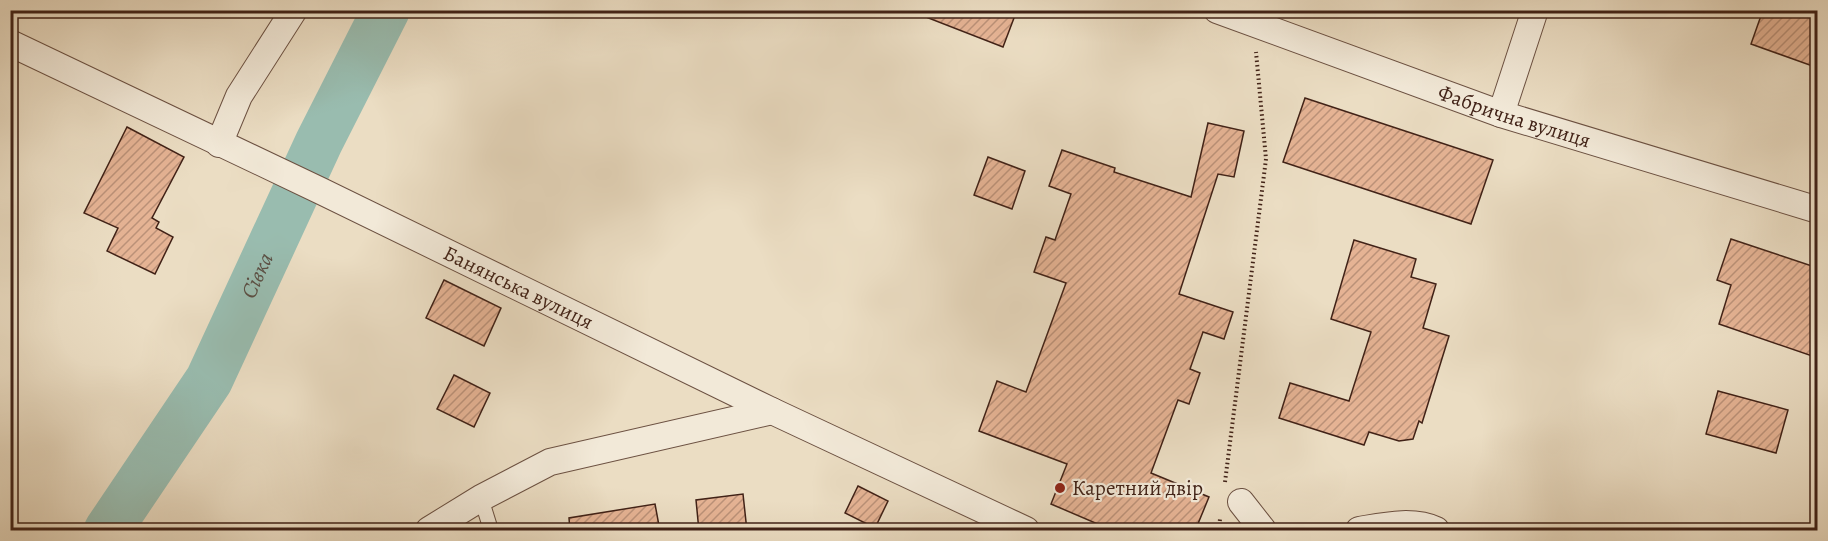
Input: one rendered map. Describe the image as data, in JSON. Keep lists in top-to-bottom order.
{
  "streets": {
    "street": ["Фабрична вулиця", "Банянська вулиця"]
  },
  "water": ["Сівка"],
  "places": ["Каретний двір"]
}
